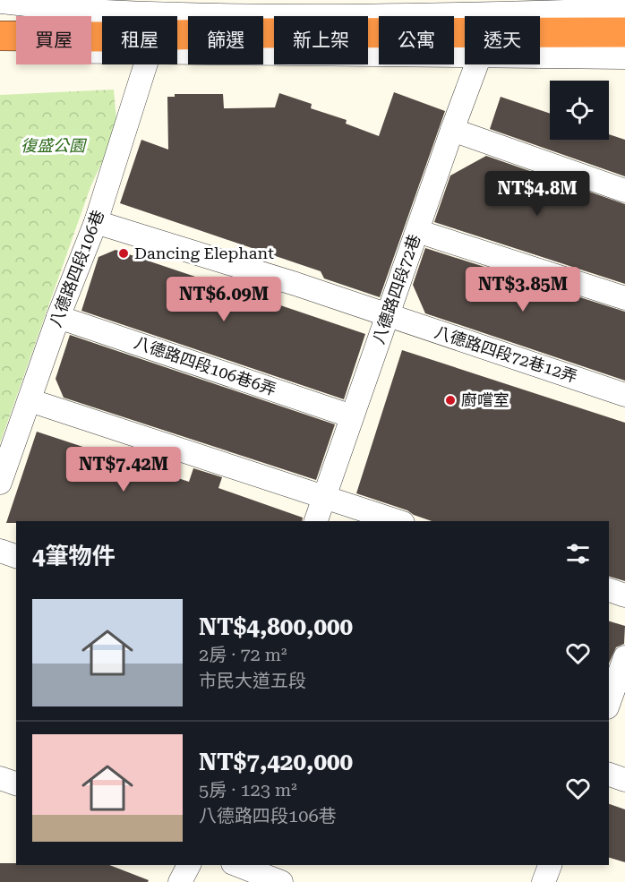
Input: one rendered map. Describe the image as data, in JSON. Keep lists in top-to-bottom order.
{
  "streets": {
    "street": [
      "八德路四段106巷",
      "八德路四段72巷",
      "八德路四段72巷12弄",
      "八德路四段106巷6弄"
    ]
  },
  "crossings": [
    ["八德路四段106巷", "八德路四段72巷12弄"],
    ["八德路四段106巷", "八德路四段106巷6弄"],
    ["八德路四段72巷", "八德路四段72巷12弄"],
    ["八德路四段72巷", "八德路四段106巷6弄"]
  ],
  "parks": ["復盛公園"],
  "places": ["Dancing Elephant", "廚嚐室"],
  "page": {
    "chip": [
      "買屋",
      "租屋",
      "篩選",
      "新上架",
      "公寓",
      "透天"
    ],
    "price": [
      "NT$4.8M",
      "NT$3.85M",
      "NT$6.09M",
      "NT$7.42M"
    ],
    "heading": "4筆物件",
    "list": [
      {
        "name": "NT$4,800,000",
        "note": "2房 · 72 m² · 市民大道五段"
      },
      {
        "name": "NT$7,420,000",
        "note": "5房 · 123 m² · 八德路四段106巷"
      }
    ]
  }
}
